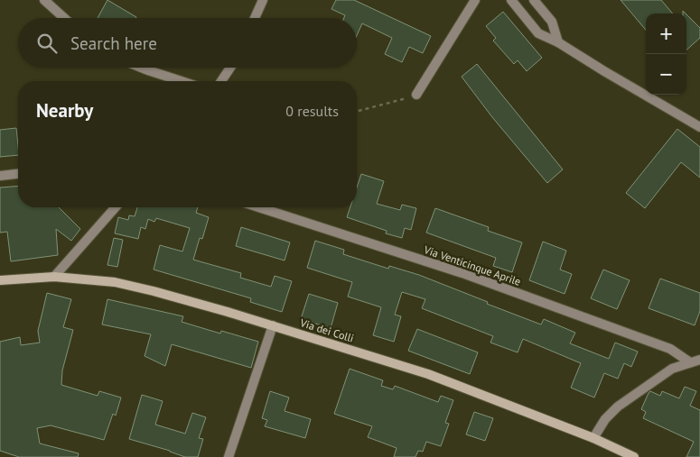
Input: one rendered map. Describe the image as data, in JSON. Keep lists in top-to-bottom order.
{
  "streets": {
    "street": ["Via Venticinque Aprile", "Via dei Colli"]
  },
  "page": {
    "map_buttons": ["+", "−"],
    "search": "Search here",
    "heading": ["Nearby", "0 results"]
  }
}
